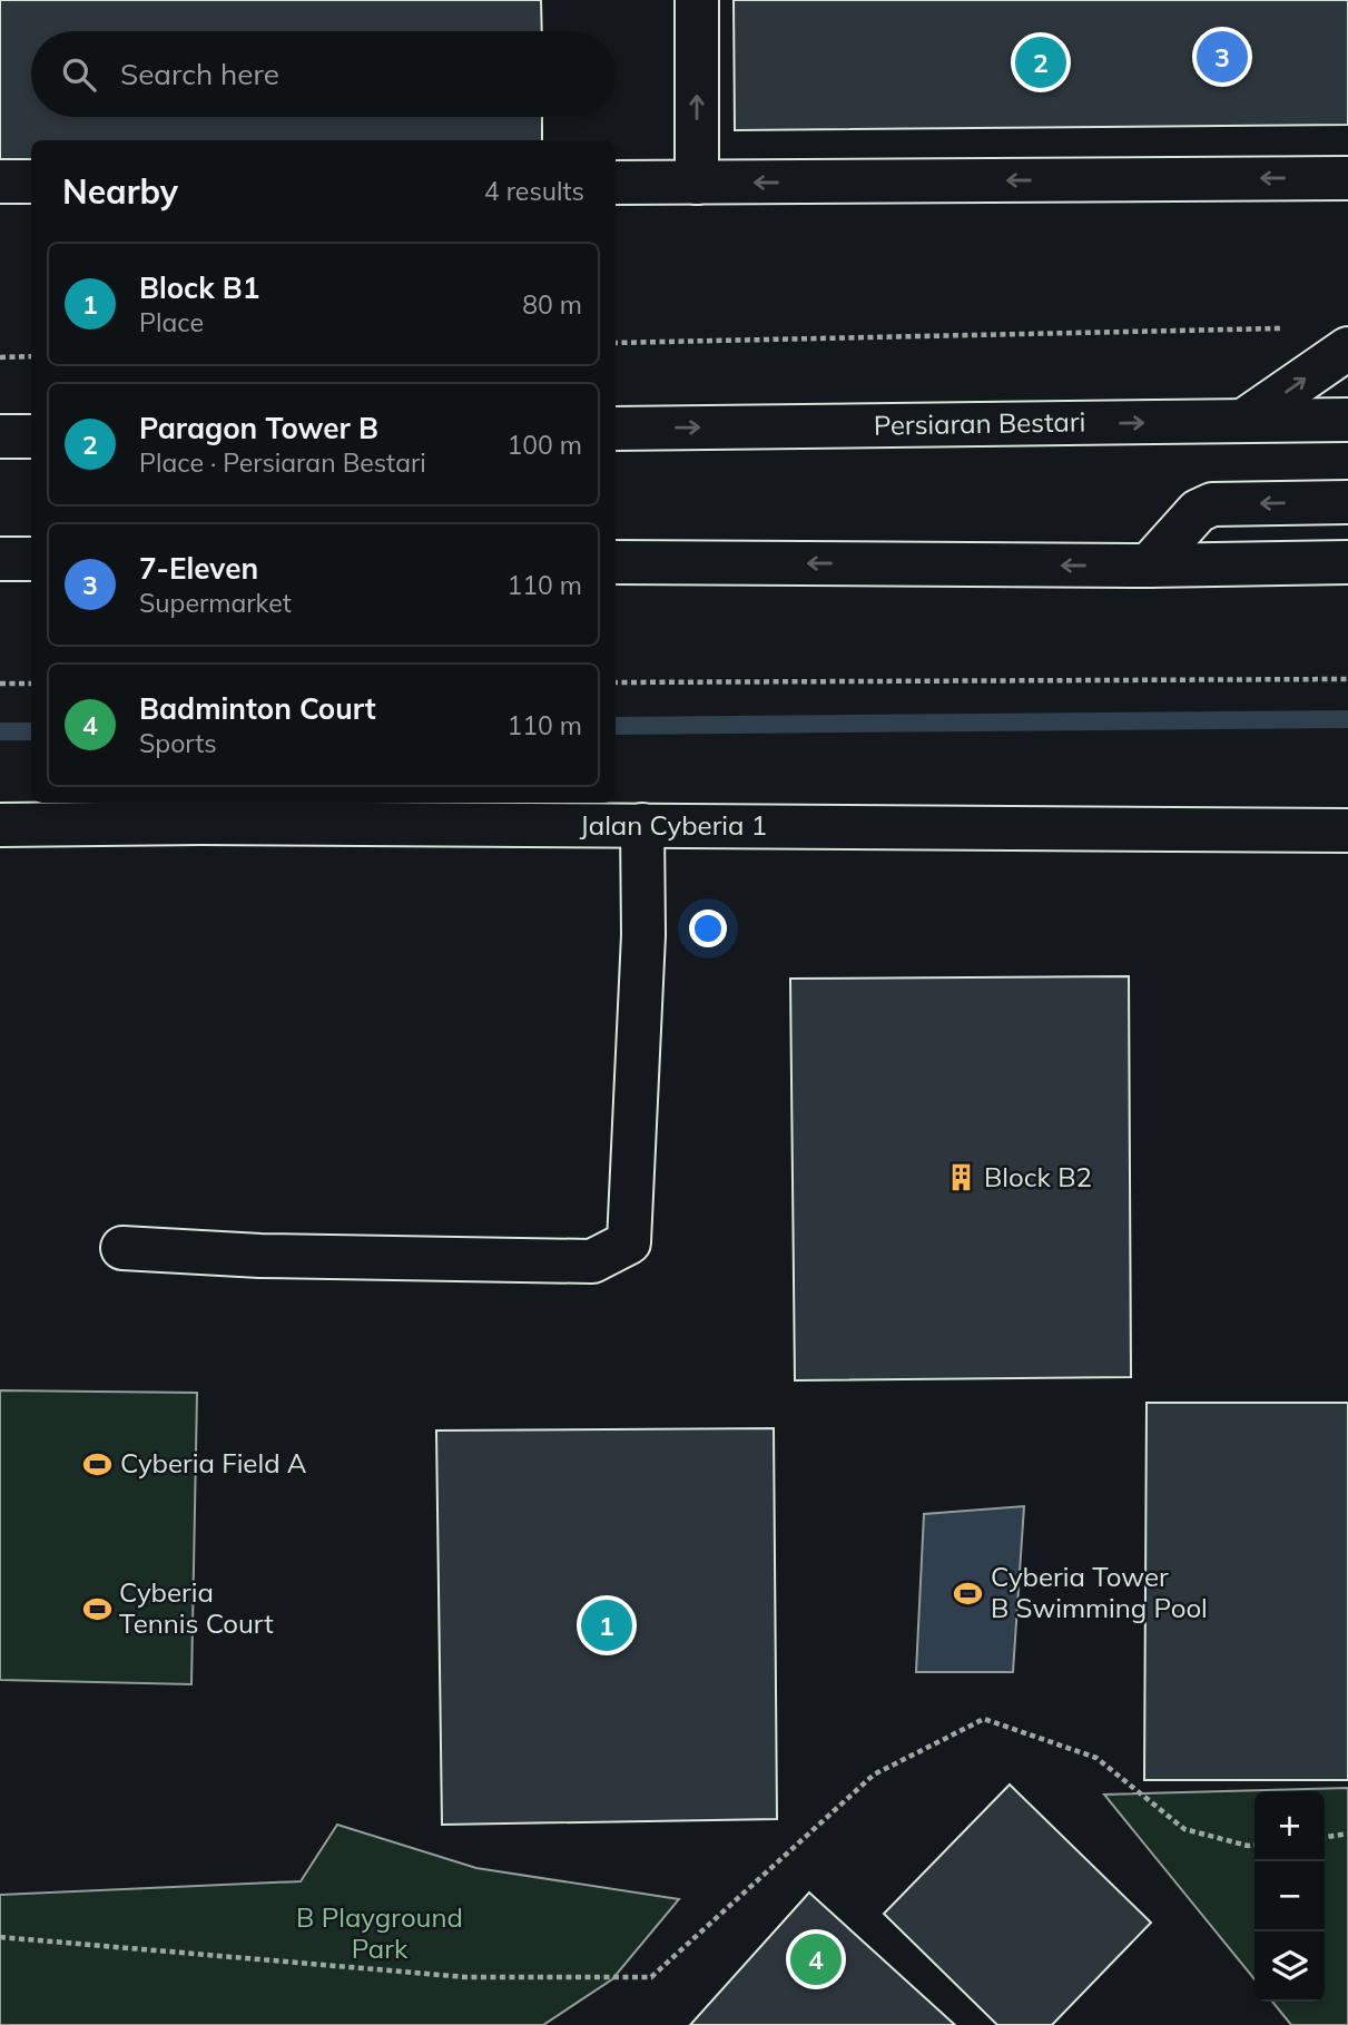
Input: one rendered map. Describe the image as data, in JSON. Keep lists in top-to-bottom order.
{
  "streets": {
    "main road": ["Persiaran Bestari", "Jalan Cyberia 1"]
  },
  "parks": ["B Playground Park"],
  "places": {
    "building": ["Block B2"],
    "sports": ["Cyberia Field A", "Cyberia Tower B Swimming Pool", "Cyberia Tennis Court"]
  },
  "page": {
    "pins": [
      "3",
      "2",
      "1",
      "4"
    ],
    "search": "Search here",
    "heading": ["Nearby", "4 results"],
    "list": [
      {
        "mark": "1",
        "name": "Block B1",
        "note": "Place",
        "value": "80 m"
      },
      {
        "mark": "2",
        "name": "Paragon Tower B",
        "note": "Place · Persiaran Bestari",
        "value": "100 m"
      },
      {
        "mark": "3",
        "name": "7-Eleven",
        "note": "Supermarket",
        "value": "110 m"
      },
      {
        "mark": "4",
        "name": "Badminton Court",
        "note": "Sports",
        "value": "110 m"
      }
    ],
    "map_buttons": ["+", "−"]
  }
}
